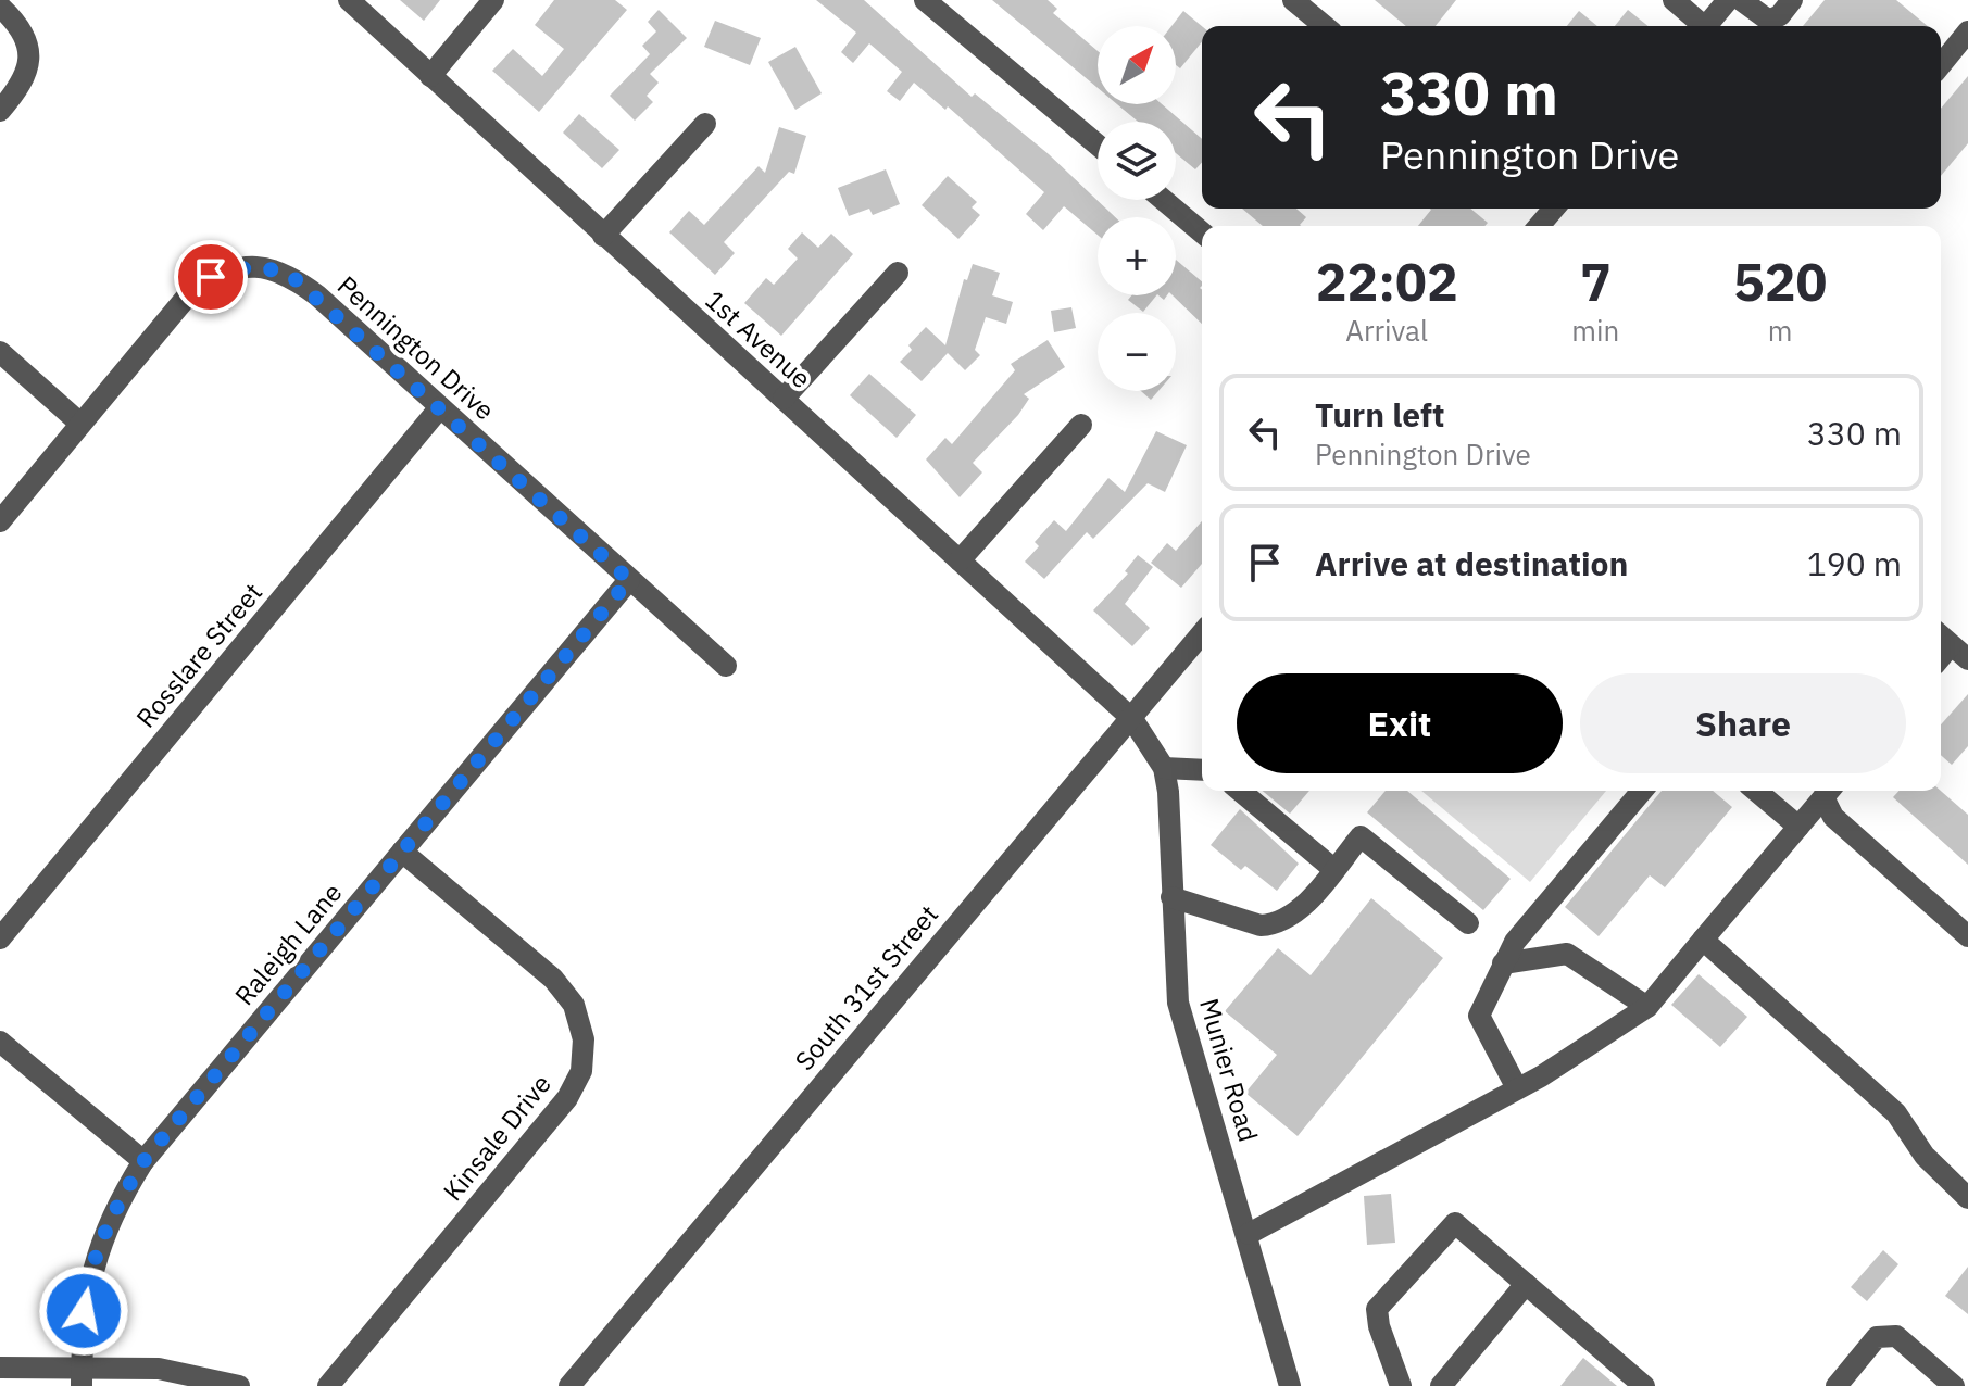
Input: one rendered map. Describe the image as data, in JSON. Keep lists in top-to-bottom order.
{
  "streets": {
    "street": [
      "1st Avenue",
      "Pennington Drive",
      "Rosslare Street",
      "Raleigh Lane",
      "South 31st Street",
      "Munier Road",
      "Kinsale Drive"
    ]
  },
  "crossings": [
    ["1st Avenue", "South 31st Street"],
    ["1st Avenue", "Munier Road"],
    ["Pennington Drive", "Rosslare Street"],
    ["Pennington Drive", "Raleigh Lane"],
    ["Raleigh Lane", "Kinsale Drive"],
    ["South 31st Street", "Munier Road"]
  ],
  "north": "top right",
  "page": {
    "map_buttons": ["+", "−"],
    "turn": ["330 m", "Pennington Drive"],
    "eta": [
      "22:02",
      "Arrival",
      "7",
      "min",
      "520",
      "m"
    ],
    "list": [
      {
        "name": "Turn left",
        "note": "Pennington Drive",
        "value": "330 m"
      },
      {
        "name": "Arrive at destination",
        "value": "190 m"
      }
    ],
    "buttons": ["Exit", "Share"]
  }
}
